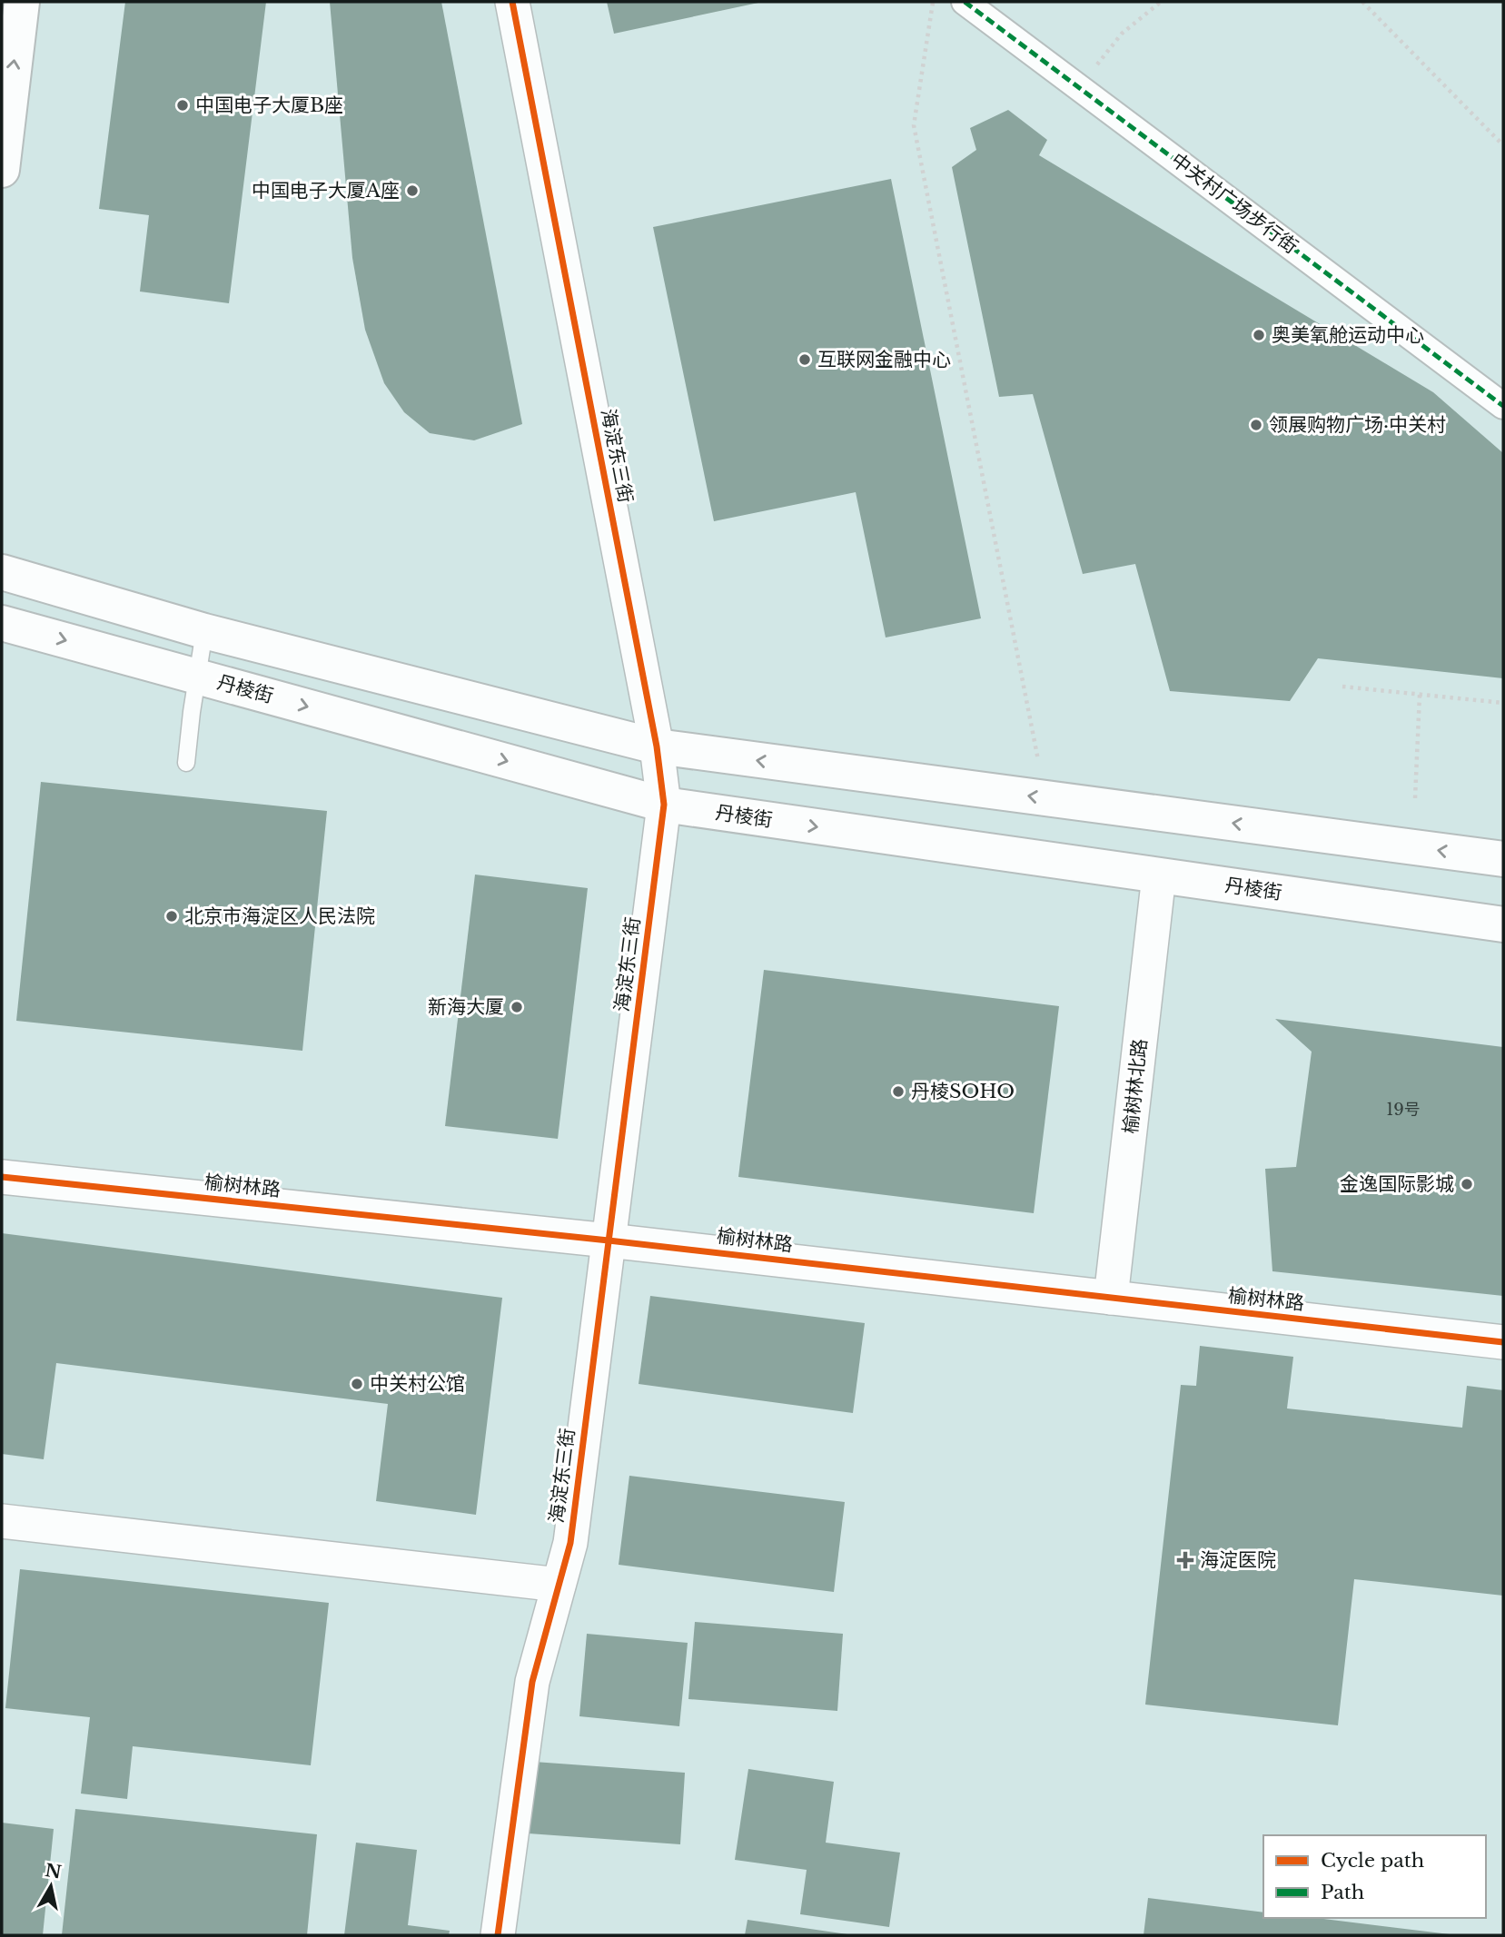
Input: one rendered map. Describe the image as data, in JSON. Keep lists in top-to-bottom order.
{
  "streets": {
    "main road": ["丹棱街"],
    "street": [
      "中关村广场步行街",
      "海淀东三街",
      "榆树林北路",
      "榆树林路"
    ]
  },
  "crossings": [
    ["海淀东三街", "丹棱街"],
    ["海淀东三街", "榆树林路"],
    ["丹棱街", "榆树林北路"],
    ["榆树林北路", "榆树林路"]
  ],
  "places": {
    "other": [
      "中国电子大厦B座",
      "中国电子大厦A座",
      "奥美氧舱运动中心",
      "互联网金融中心",
      "领展购物广场·中关村",
      "北京市海淀区人民法院",
      "新海大厦",
      "丹棱SOHO",
      "金逸国际影城",
      "中关村公馆"
    ],
    "health": ["海淀医院"]
  },
  "house_numbers": ["19号"],
  "legend": ["Cycle path", "Path"],
  "north": "top"
}
